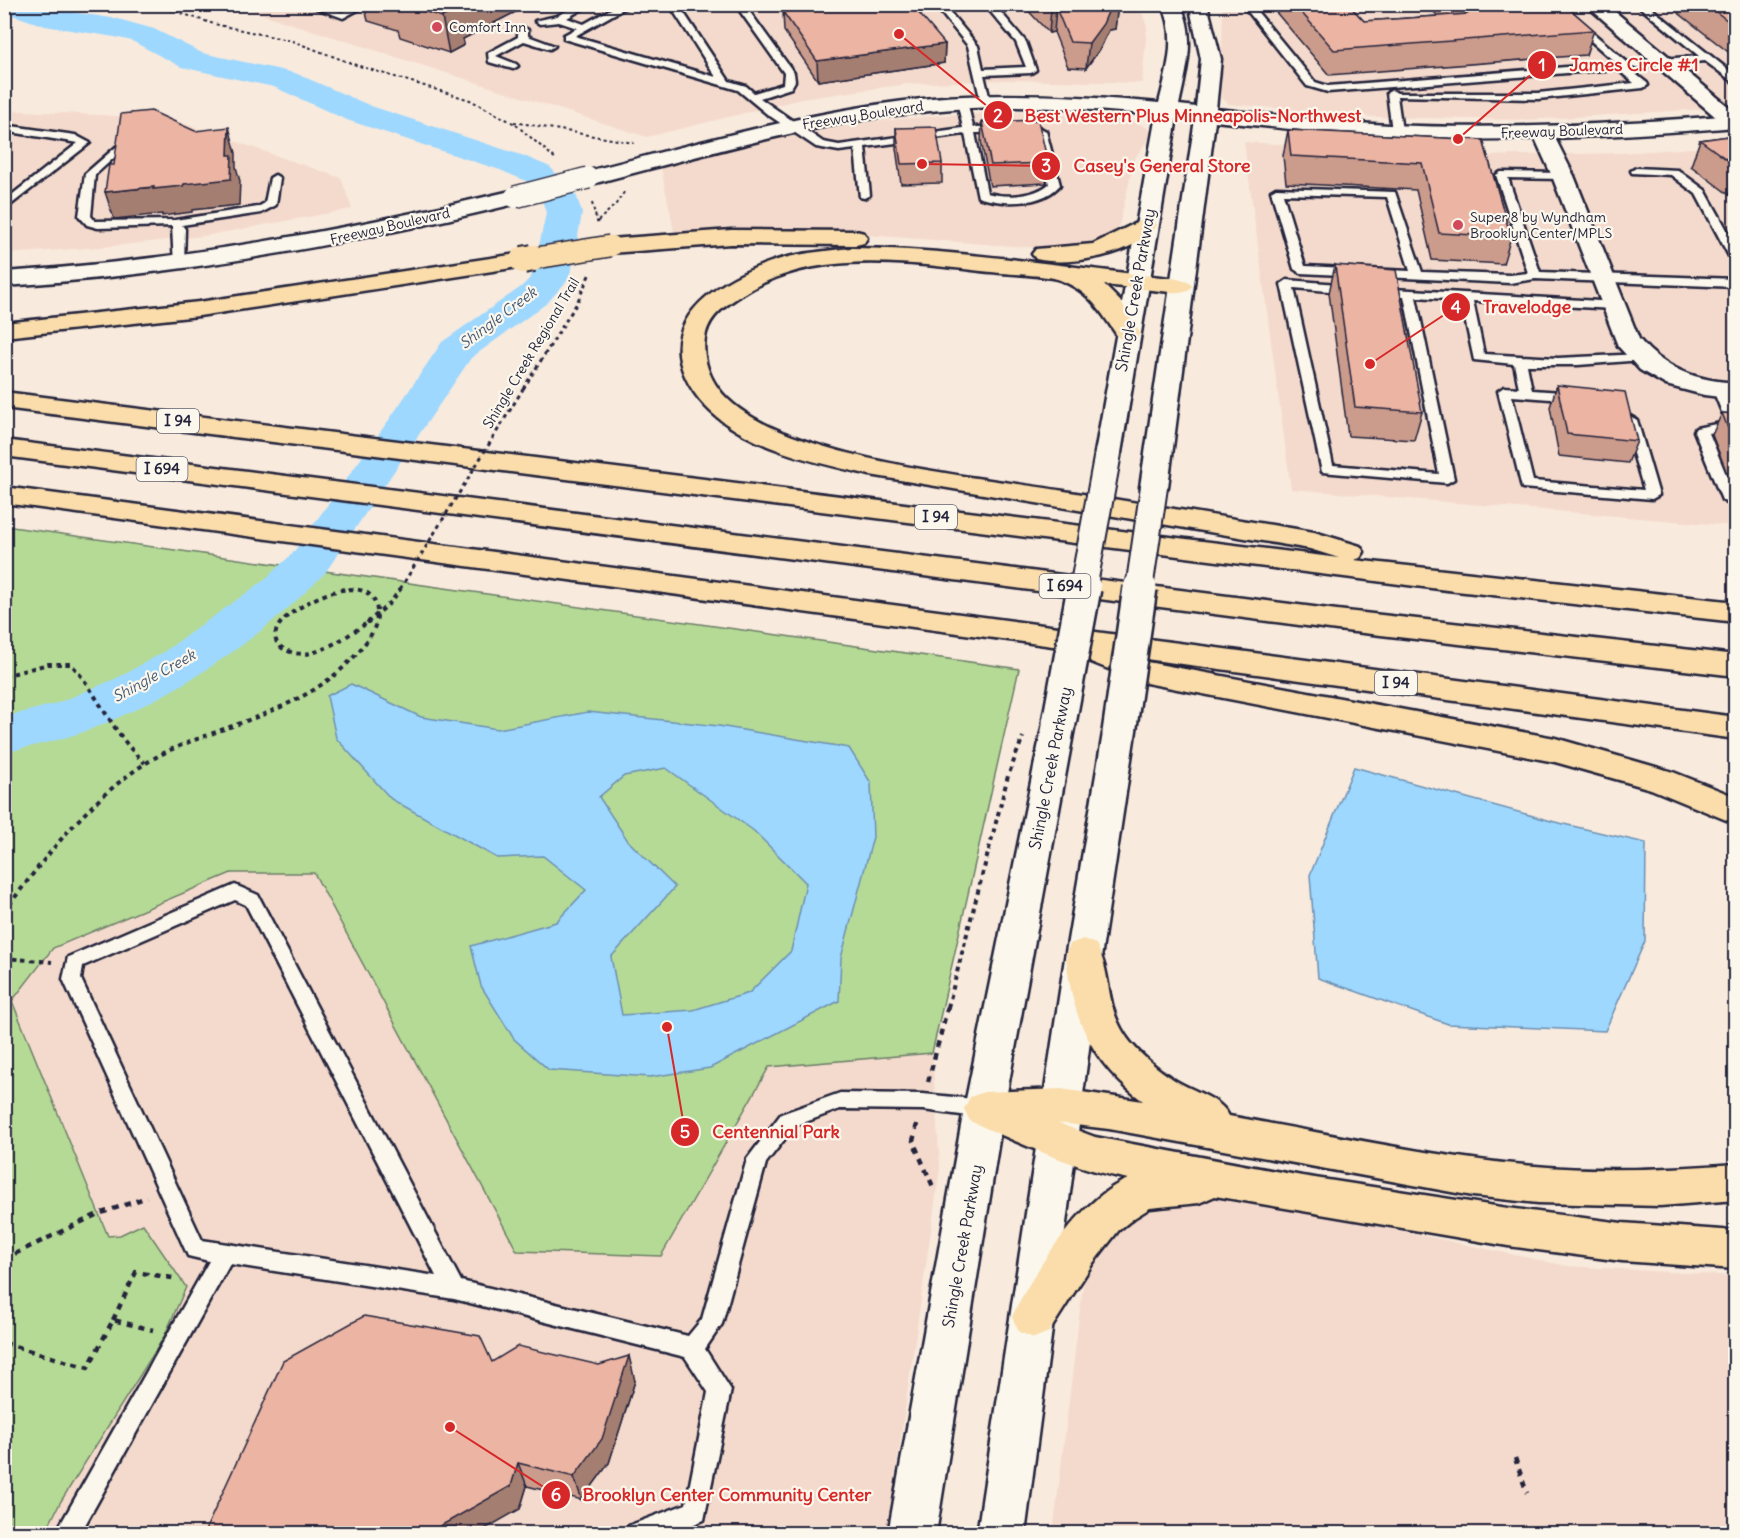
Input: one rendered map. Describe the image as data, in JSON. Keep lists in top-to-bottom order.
{
  "streets": {
    "highway": ["I 94", "I 694"],
    "street": ["Freeway Boulevard", "Shingle Creek Parkway"],
    "path": ["Shingle Creek Regional Trail"]
  },
  "crossings": [
    ["Freeway Boulevard", "Shingle Creek Parkway"]
  ],
  "water": ["Shingle Creek"],
  "places": [
    "Comfort Inn",
    "Best Western Plus Minneapolis-Northwest",
    "James Circle #1",
    "Casey's General Store",
    "Super 8 by Wyndham Brooklyn Center/MPLS",
    "Travelodge",
    "Centennial Park",
    "Brooklyn Center Community Center"
  ]
}
